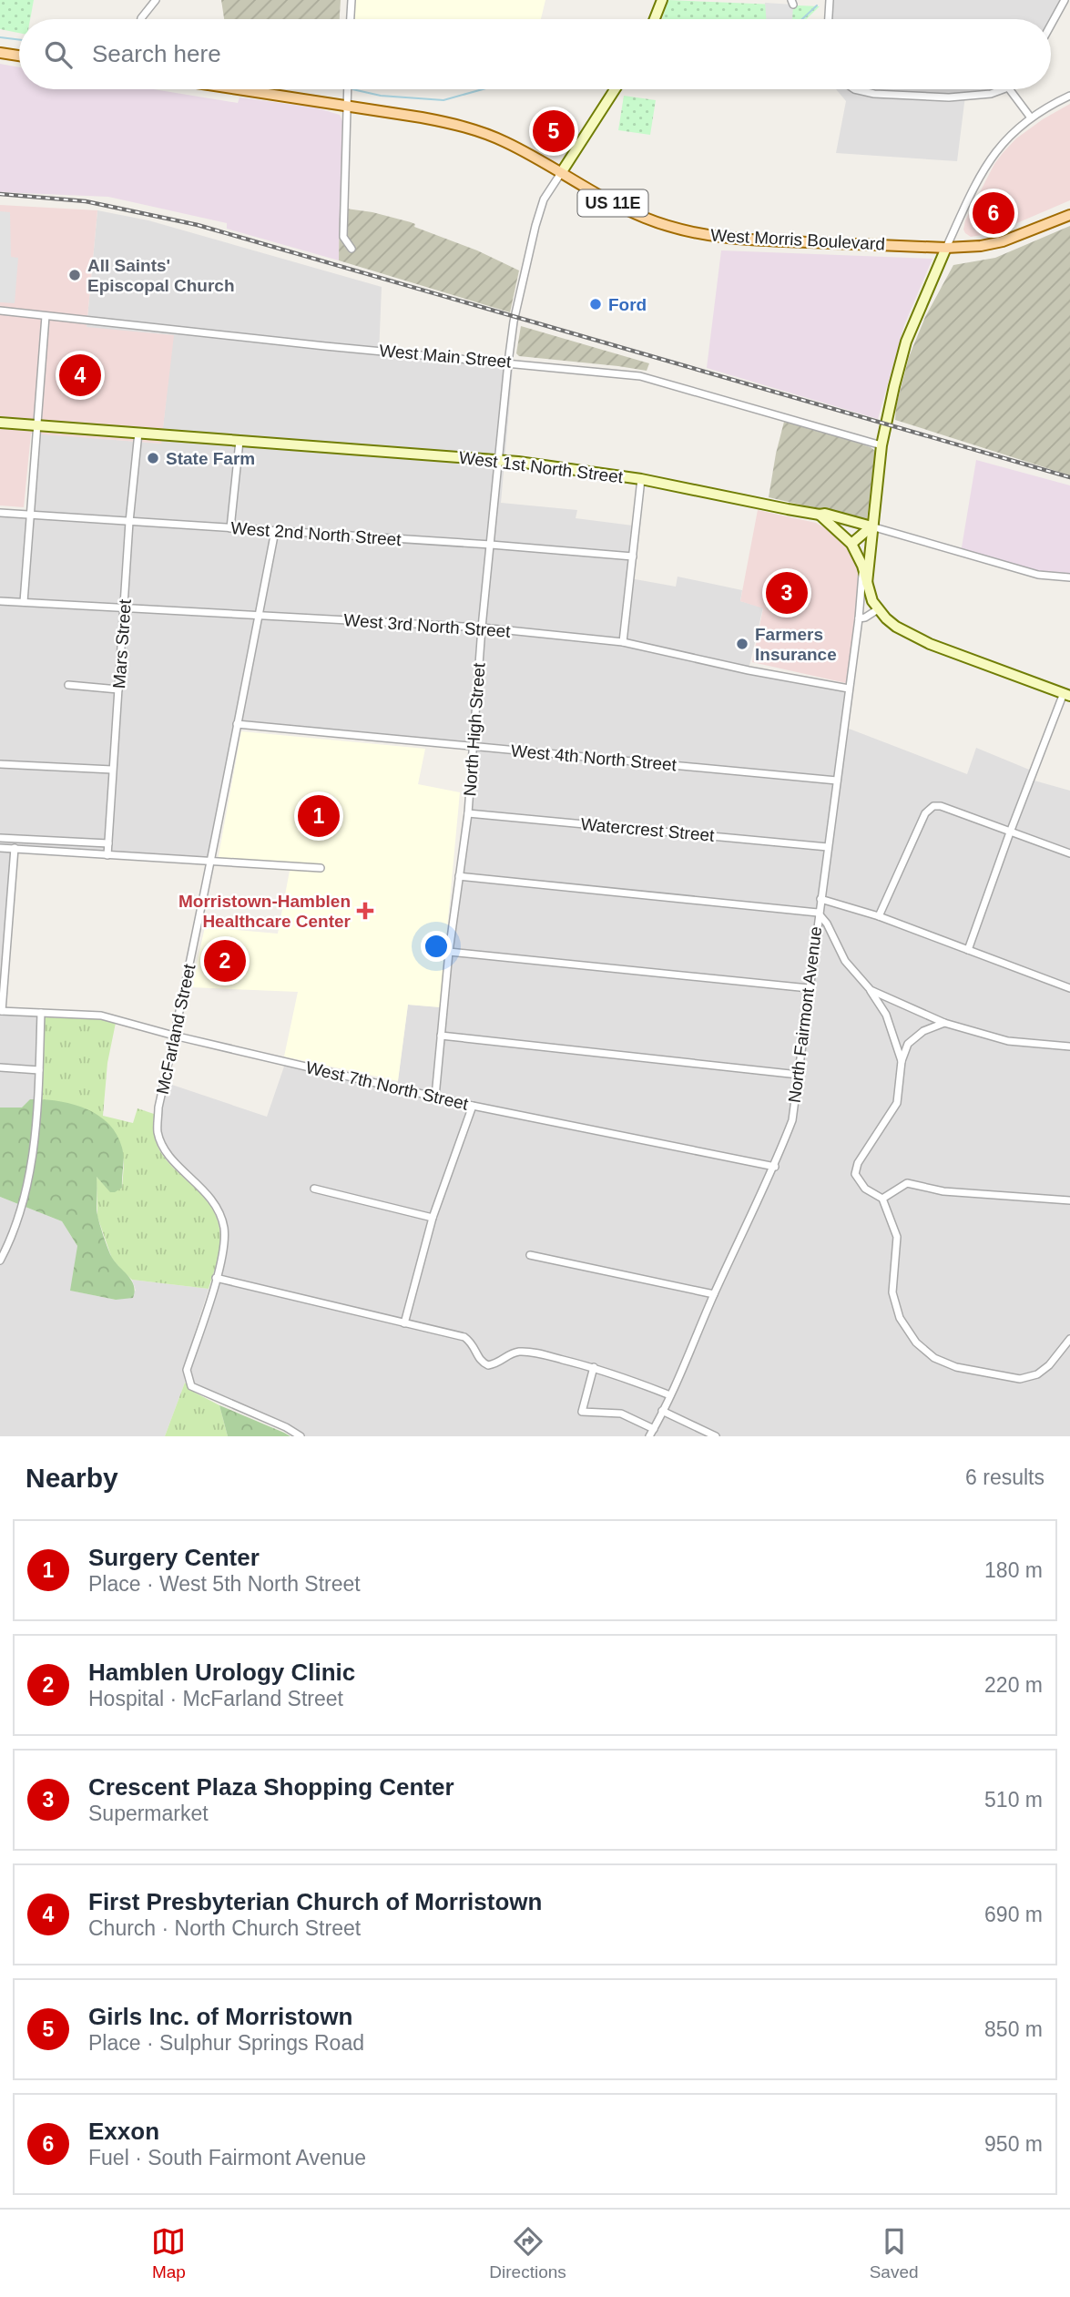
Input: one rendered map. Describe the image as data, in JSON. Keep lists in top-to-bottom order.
{
  "streets": {
    "main road": ["US 11E", "West Morris Boulevard", "West 1st North Street"],
    "street": [
      "West Main Street",
      "West 2nd North Street",
      "West 3rd North Street",
      "Mars Street",
      "North High Street",
      "West 4th North Street",
      "Watercrest Street",
      "North Fairmont Avenue",
      "McFarland Street",
      "West 7th North Street"
    ]
  },
  "crossings": [
    ["West Morris Boulevard", "North High Street"],
    ["West Main Street", "North High Street"],
    ["West 1st North Street", "Mars Street"],
    ["West 1st North Street", "North High Street"],
    ["West 2nd North Street", "Mars Street"],
    ["West 2nd North Street", "North High Street"],
    ["West 2nd North Street", "McFarland Street"],
    ["West 3rd North Street", "Mars Street"],
    ["West 3rd North Street", "North High Street"],
    ["West 3rd North Street", "North Fairmont Avenue"],
    ["West 3rd North Street", "McFarland Street"],
    ["North High Street", "West 4th North Street"],
    ["North High Street", "Watercrest Street"],
    ["North High Street", "West 7th North Street"],
    ["West 4th North Street", "North Fairmont Avenue"],
    ["West 4th North Street", "McFarland Street"],
    ["Watercrest Street", "North Fairmont Avenue"],
    ["North Fairmont Avenue", "West 7th North Street"],
    ["McFarland Street", "West 7th North Street"]
  ],
  "places": {
    "other": [
      "All Saints' Episcopal Church",
      "Ford",
      "State Farm",
      "Farmers Insurance"
    ],
    "health": ["Morristown-Hamblen Healthcare Center"]
  },
  "page": {
    "search": "Search here",
    "pins": [
      "5",
      "6",
      "4",
      "3",
      "1",
      "2"
    ],
    "heading": ["Nearby", "6 results"],
    "list": [
      {
        "mark": "1",
        "name": "Surgery Center",
        "note": "Place · West 5th North Street",
        "value": "180 m"
      },
      {
        "mark": "2",
        "name": "Hamblen Urology Clinic",
        "note": "Hospital · McFarland Street",
        "value": "220 m"
      },
      {
        "mark": "3",
        "name": "Crescent Plaza Shopping Center",
        "note": "Supermarket",
        "value": "510 m"
      },
      {
        "mark": "4",
        "name": "First Presbyterian Church of Morristown",
        "note": "Church · North Church Street",
        "value": "690 m"
      },
      {
        "mark": "5",
        "name": "Girls Inc. of Morristown",
        "note": "Place · Sulphur Springs Road",
        "value": "850 m"
      },
      {
        "mark": "6",
        "name": "Exxon",
        "note": "Fuel · South Fairmont Avenue",
        "value": "950 m"
      }
    ],
    "nav": ["Map", "Directions", "Saved"]
  }
}
